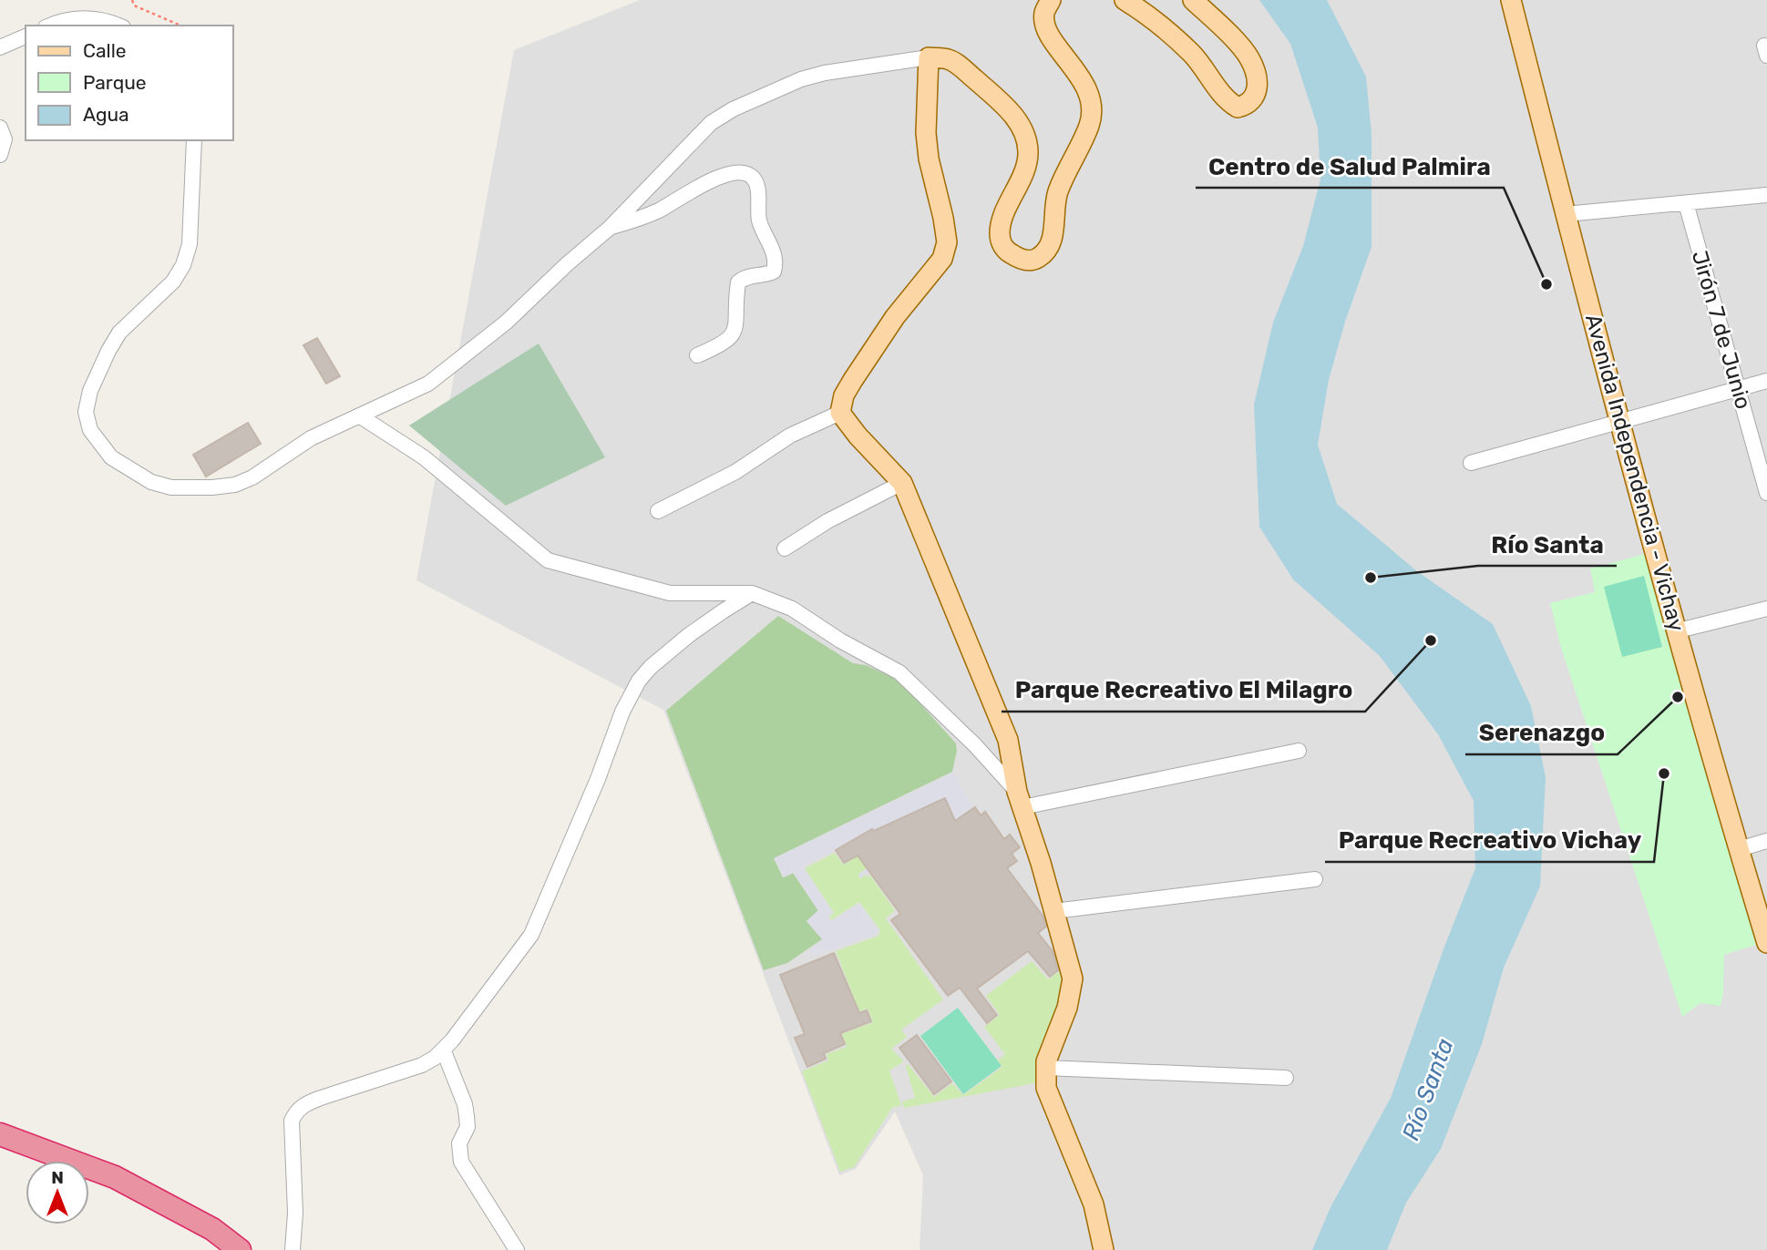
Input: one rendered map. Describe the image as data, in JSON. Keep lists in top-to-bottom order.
{
  "streets": {
    "main road": ["Avenida Independencia - Vichay"],
    "street": ["Jirón 7 de Junio"]
  },
  "water": ["Río Santa"],
  "places": [
    "Centro de Salud Palmira",
    "Río Santa",
    "Parque Recreativo El Milagro",
    "Serenazgo",
    "Parque Recreativo Vichay"
  ],
  "legend": ["Calle", "Parque", "Agua"],
  "north": "top"
}
